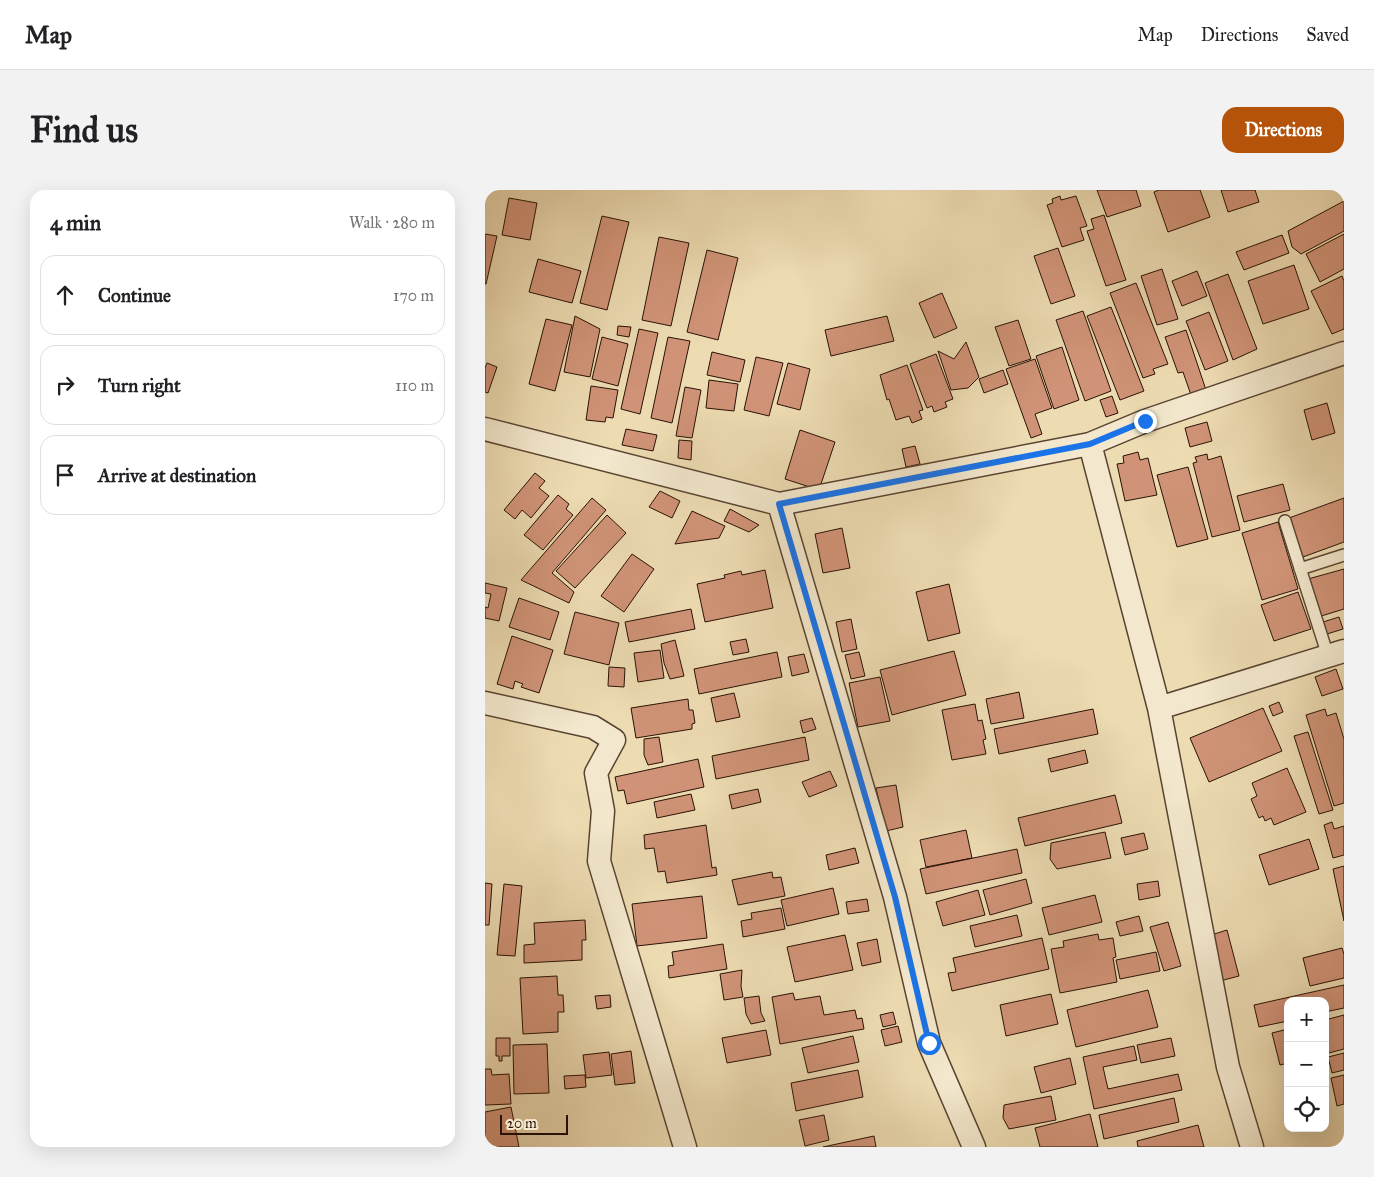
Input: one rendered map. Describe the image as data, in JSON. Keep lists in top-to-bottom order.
{
  "scale_bar": "20 m",
  "page": {
    "header": "Map",
    "nav": ["Map", "Directions", "Saved"],
    "buttons": "Directions",
    "title": "Find us",
    "heading": ["4 min", "Walk · 280 m"],
    "list": [
      ["Continue", "170 m"],
      ["Turn right", "110 m"],
      "Arrive at destination"
    ],
    "map_buttons": ["+", "−"],
    "scale": "20 m"
  }
}
